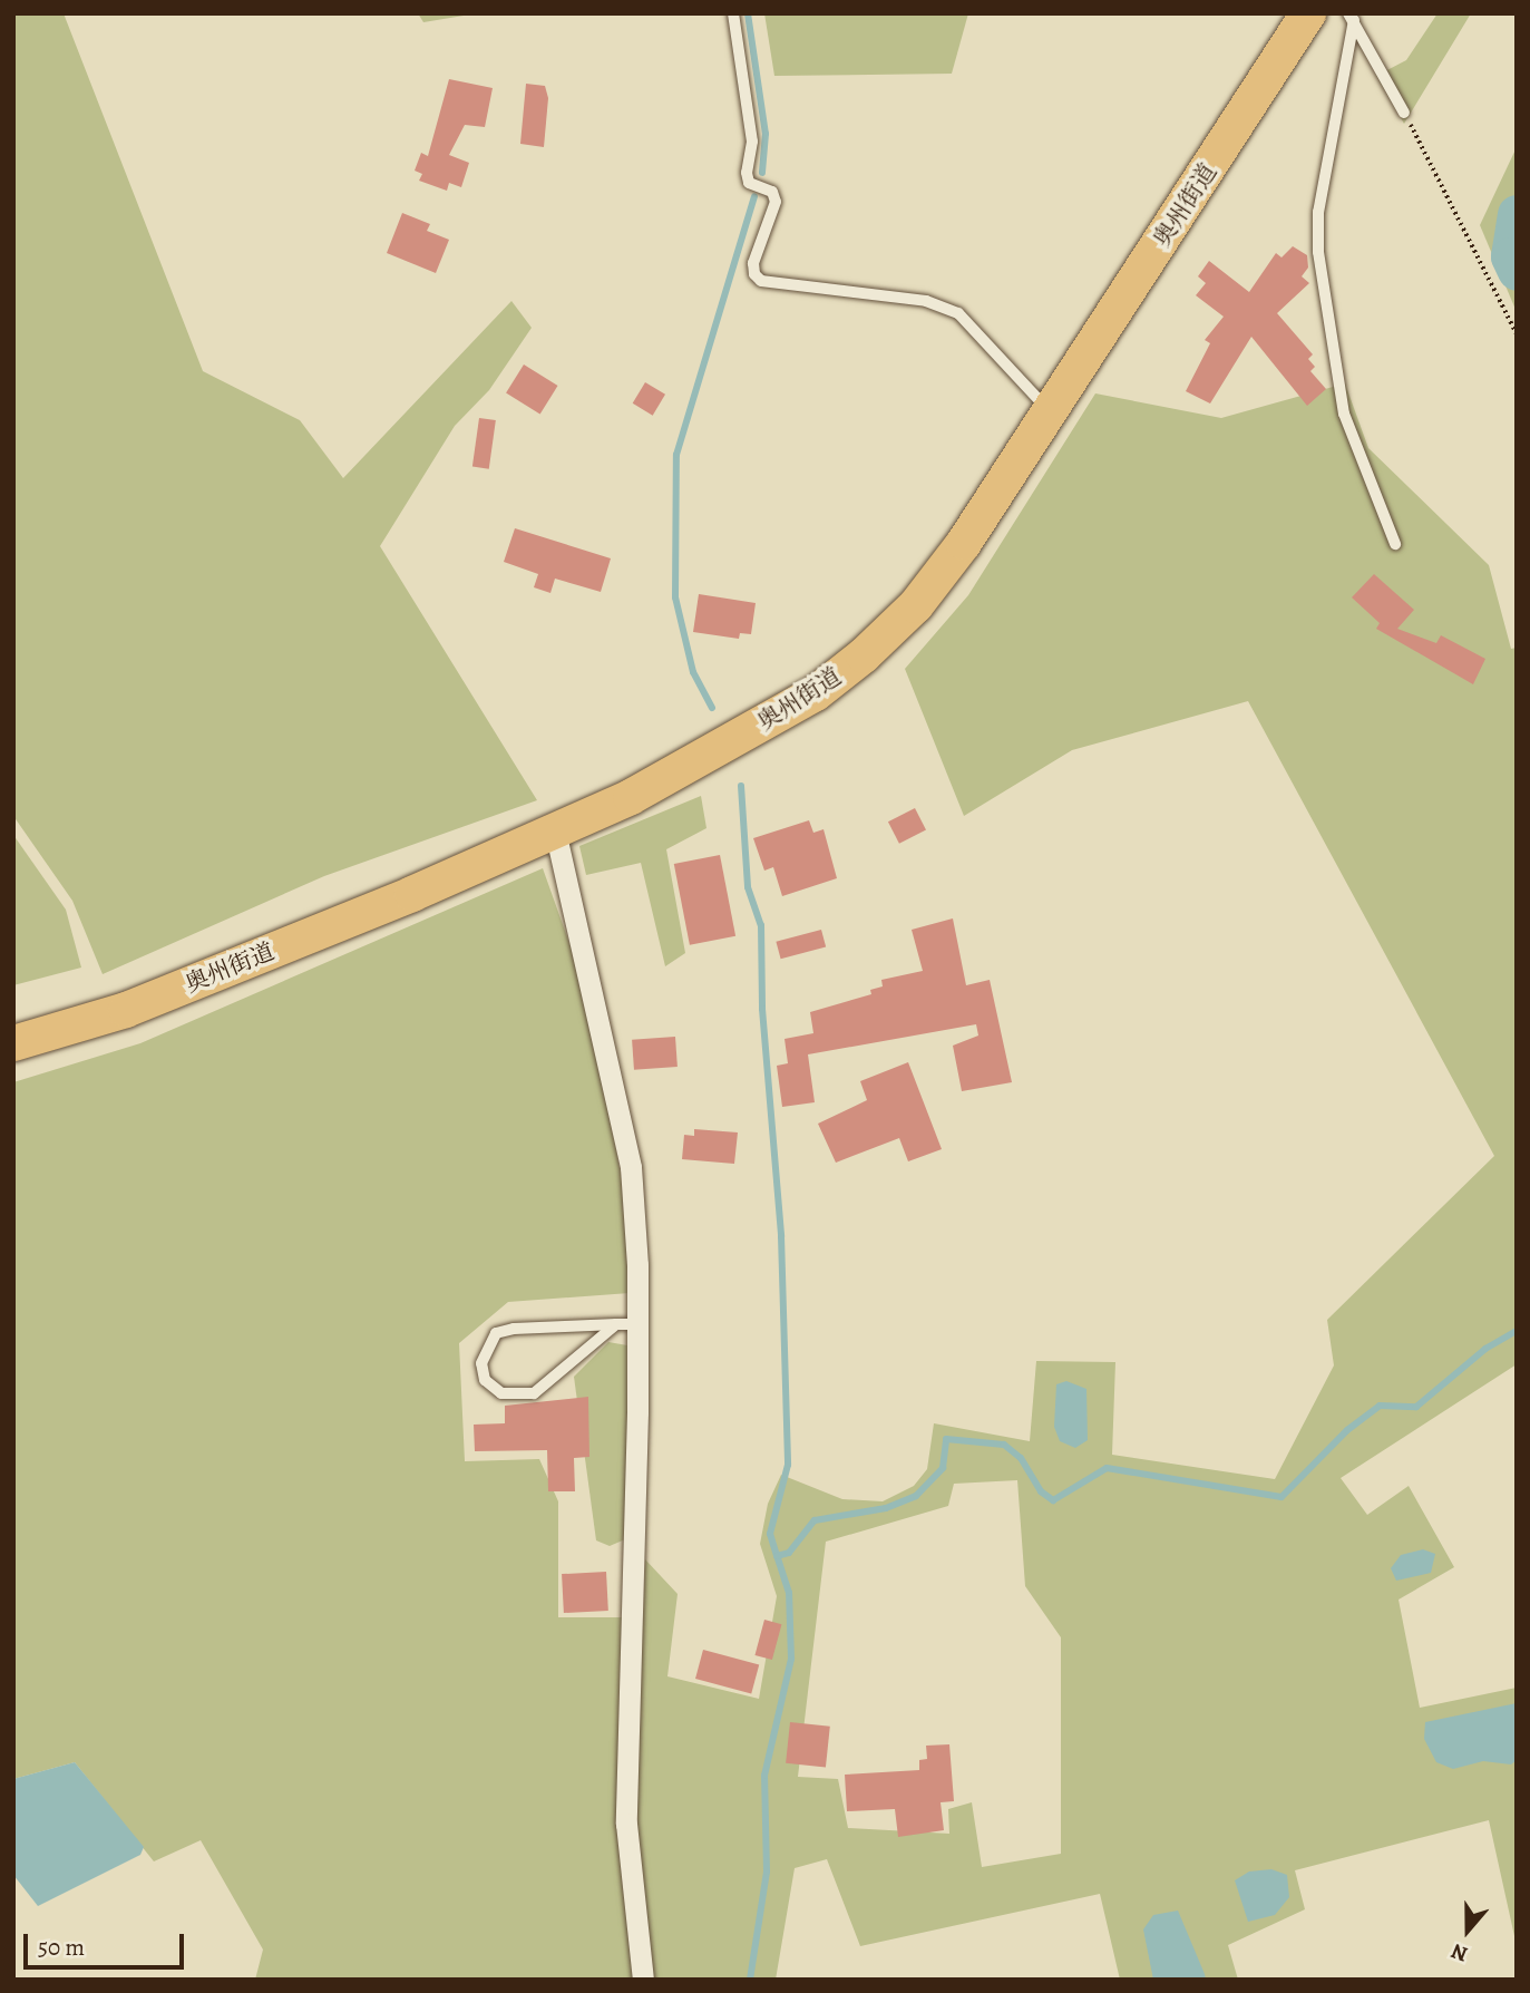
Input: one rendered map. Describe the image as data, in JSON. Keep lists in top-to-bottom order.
{
  "streets": {
    "highway": ["奥州街道"]
  },
  "scale_bar": "50 m",
  "north": "bottom"
}
